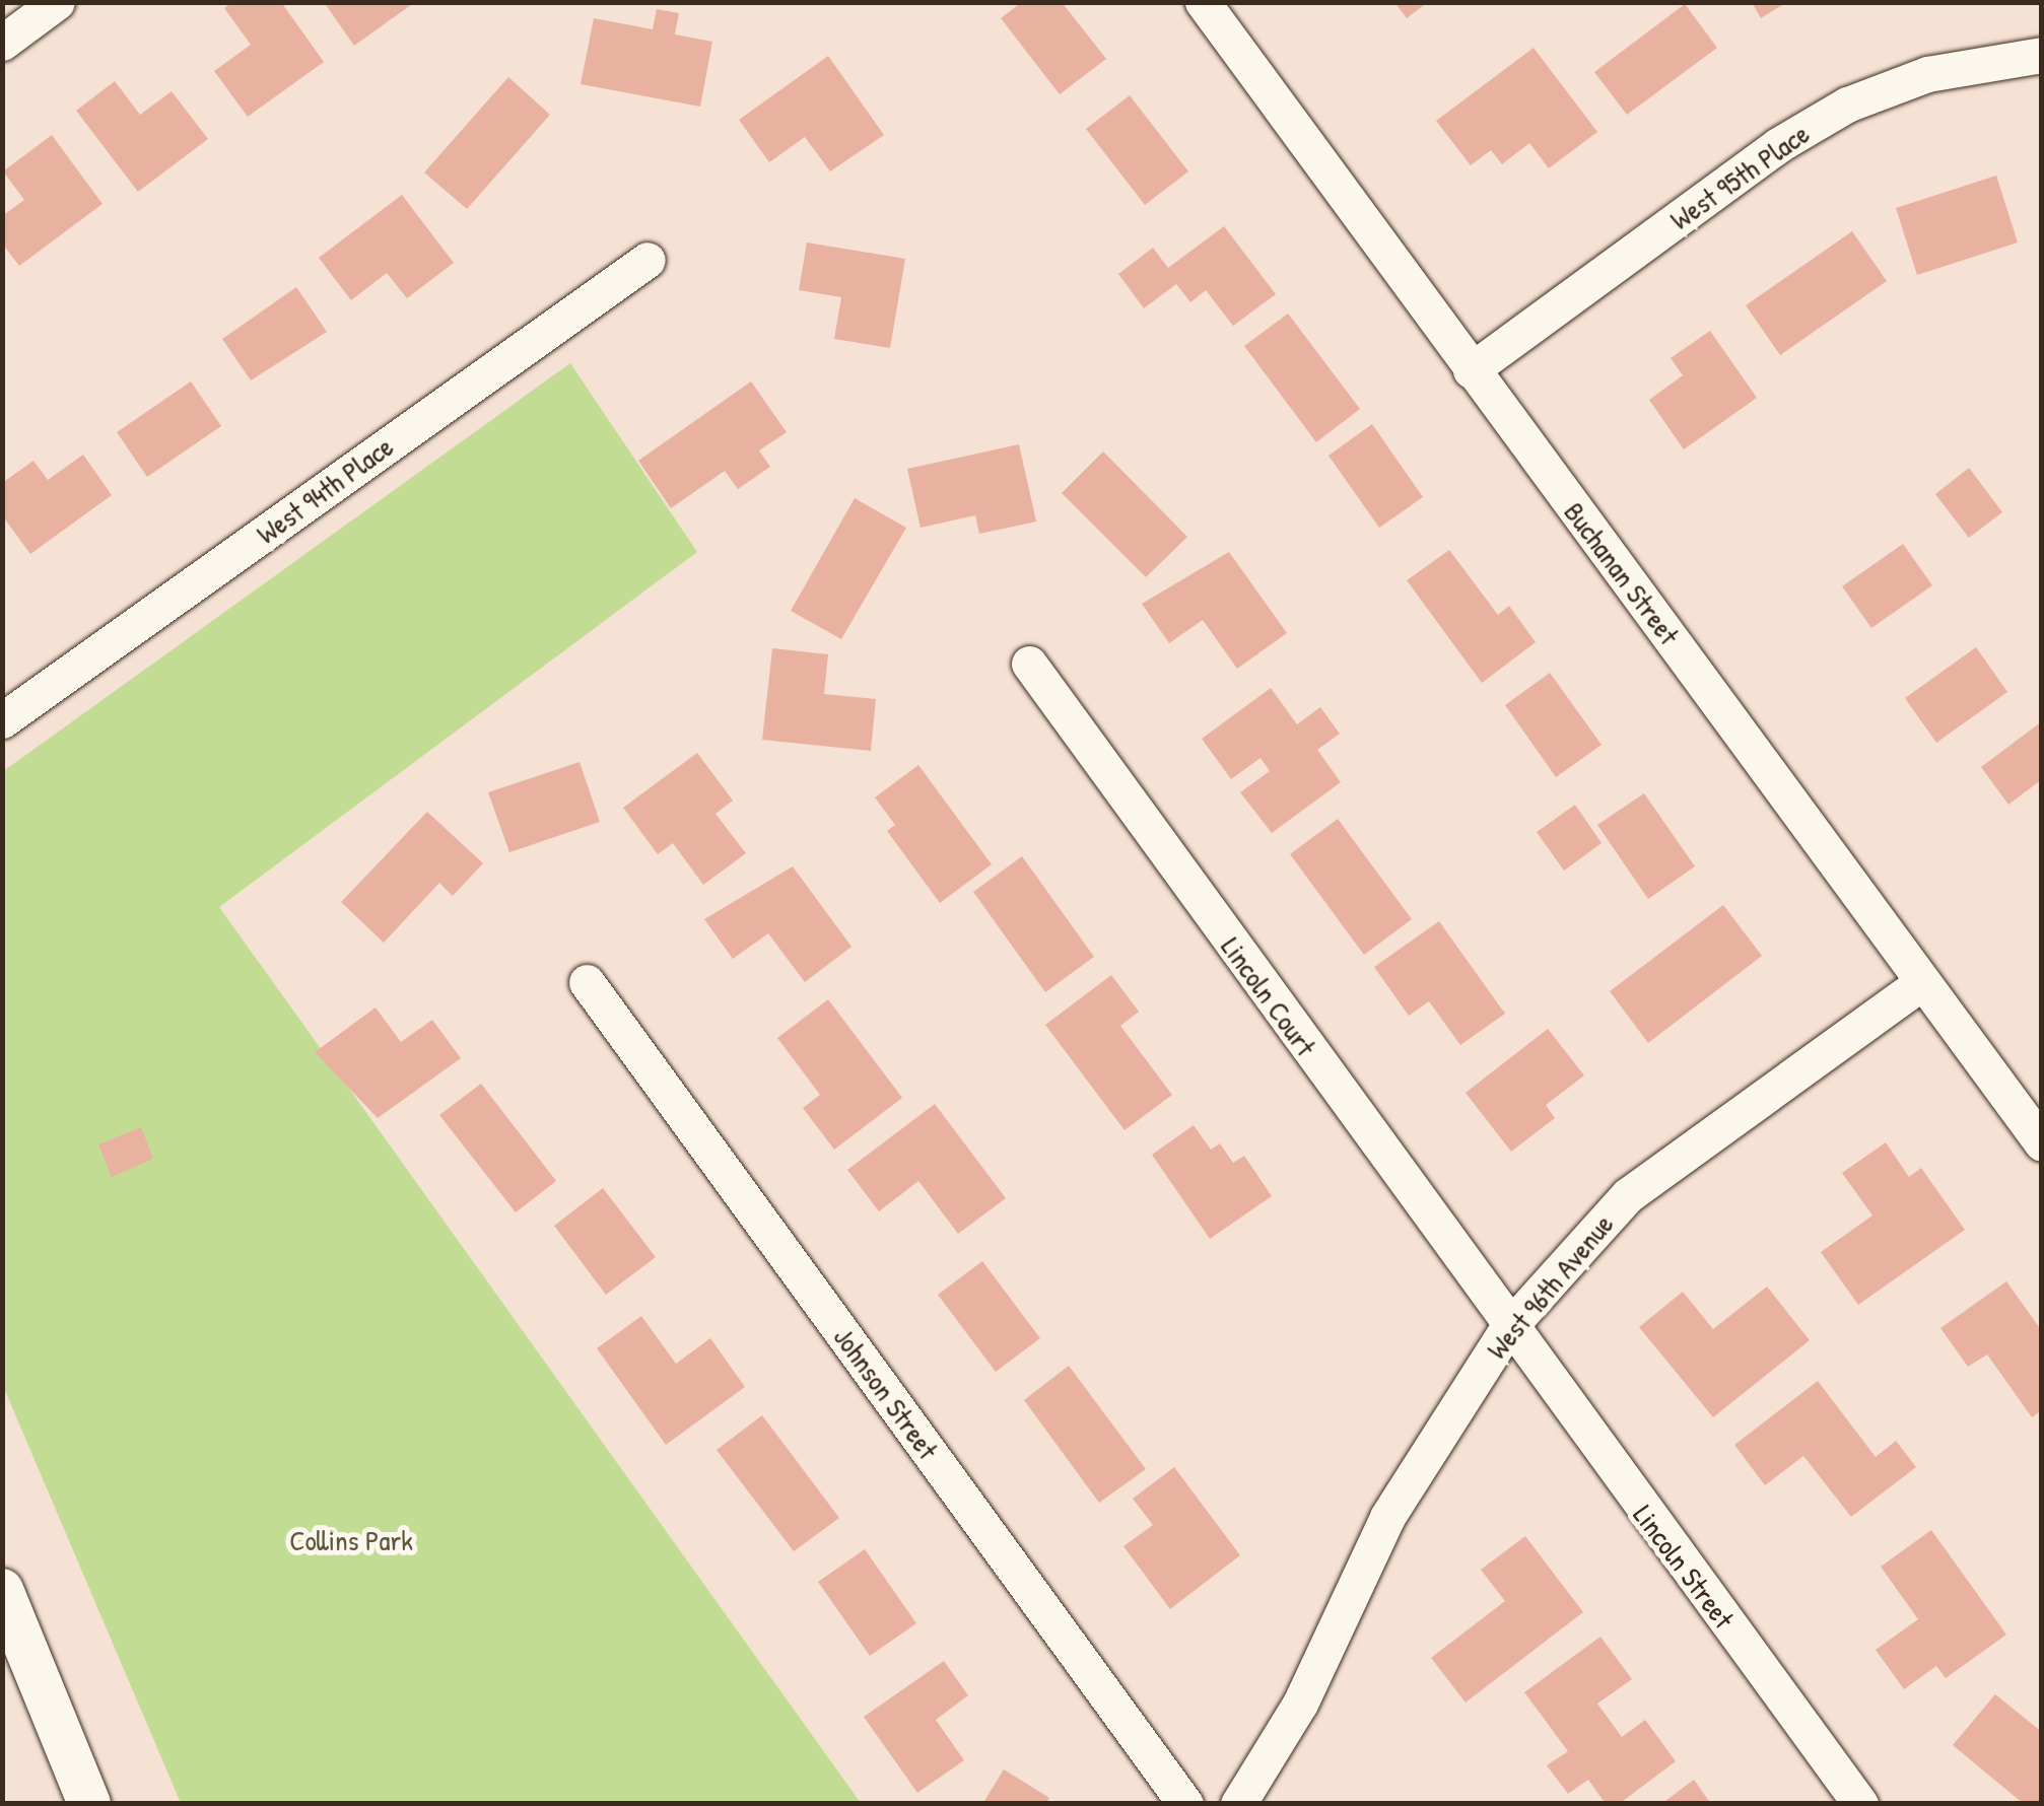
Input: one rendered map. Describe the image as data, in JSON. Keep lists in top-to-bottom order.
{
  "streets": {
    "street": [
      "West 95th Place",
      "West 94th Place",
      "Buchanan Street",
      "Lincoln Court",
      "West 96th Avenue",
      "Johnson Street",
      "Lincoln Street"
    ]
  },
  "crossings": [
    ["West 95th Place", "Buchanan Street"],
    ["Buchanan Street", "West 96th Avenue"],
    ["Lincoln Court", "West 96th Avenue"],
    ["Lincoln Court", "Lincoln Street"],
    ["West 96th Avenue", "Lincoln Street"]
  ],
  "parks": ["Collins Park"]
}
